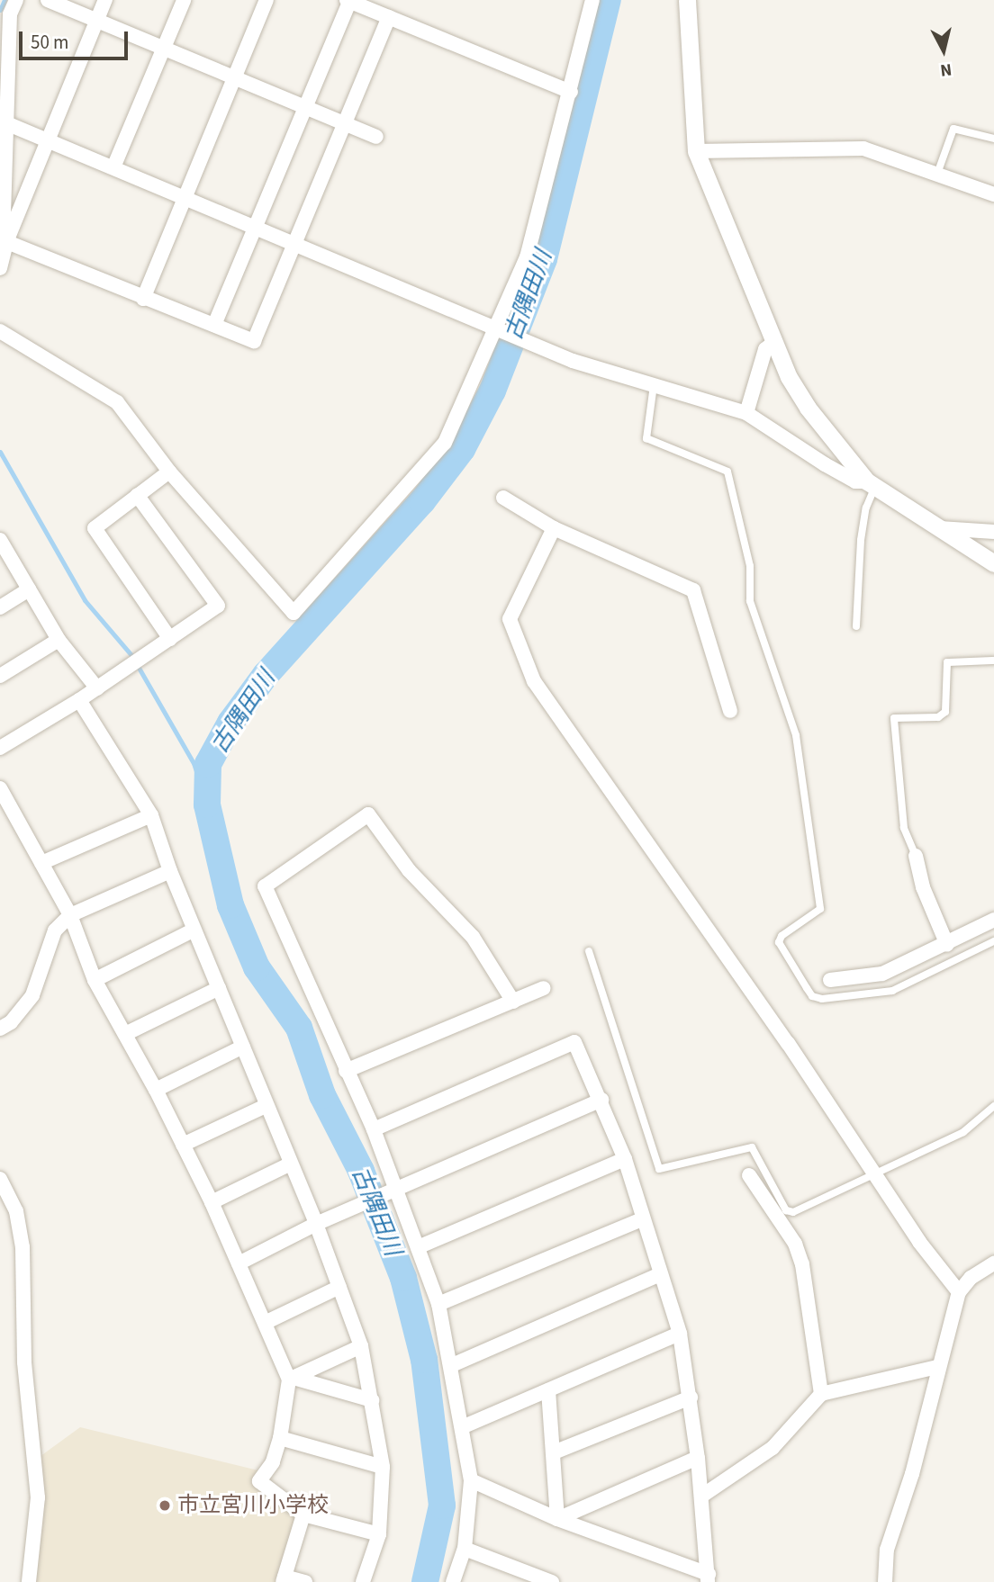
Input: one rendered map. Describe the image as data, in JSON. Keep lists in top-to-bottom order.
{
  "water": ["古隅田川"],
  "places": ["市立宮川小学校"],
  "scale_bar": "50 m",
  "north": "bottom"
}
